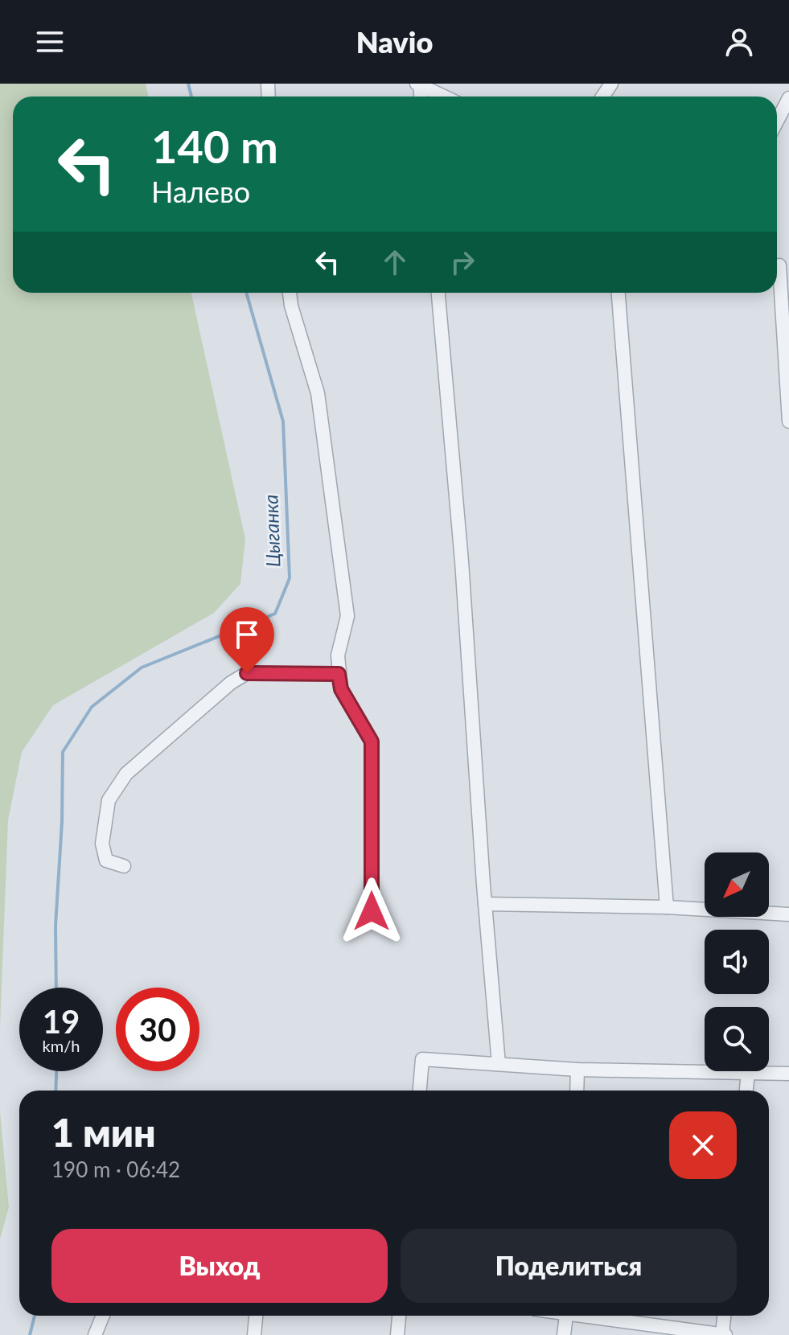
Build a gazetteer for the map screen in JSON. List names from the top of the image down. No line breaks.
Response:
{"water":["Цыганка"],"north":"bottom left","page":{"header":"Navio","turn":["140 m","Налево"],"speed":"19 km/h","limit":"30","heading":["1 мин","190 m · 06:42"],"buttons":["Выход","Поделиться"]}}
